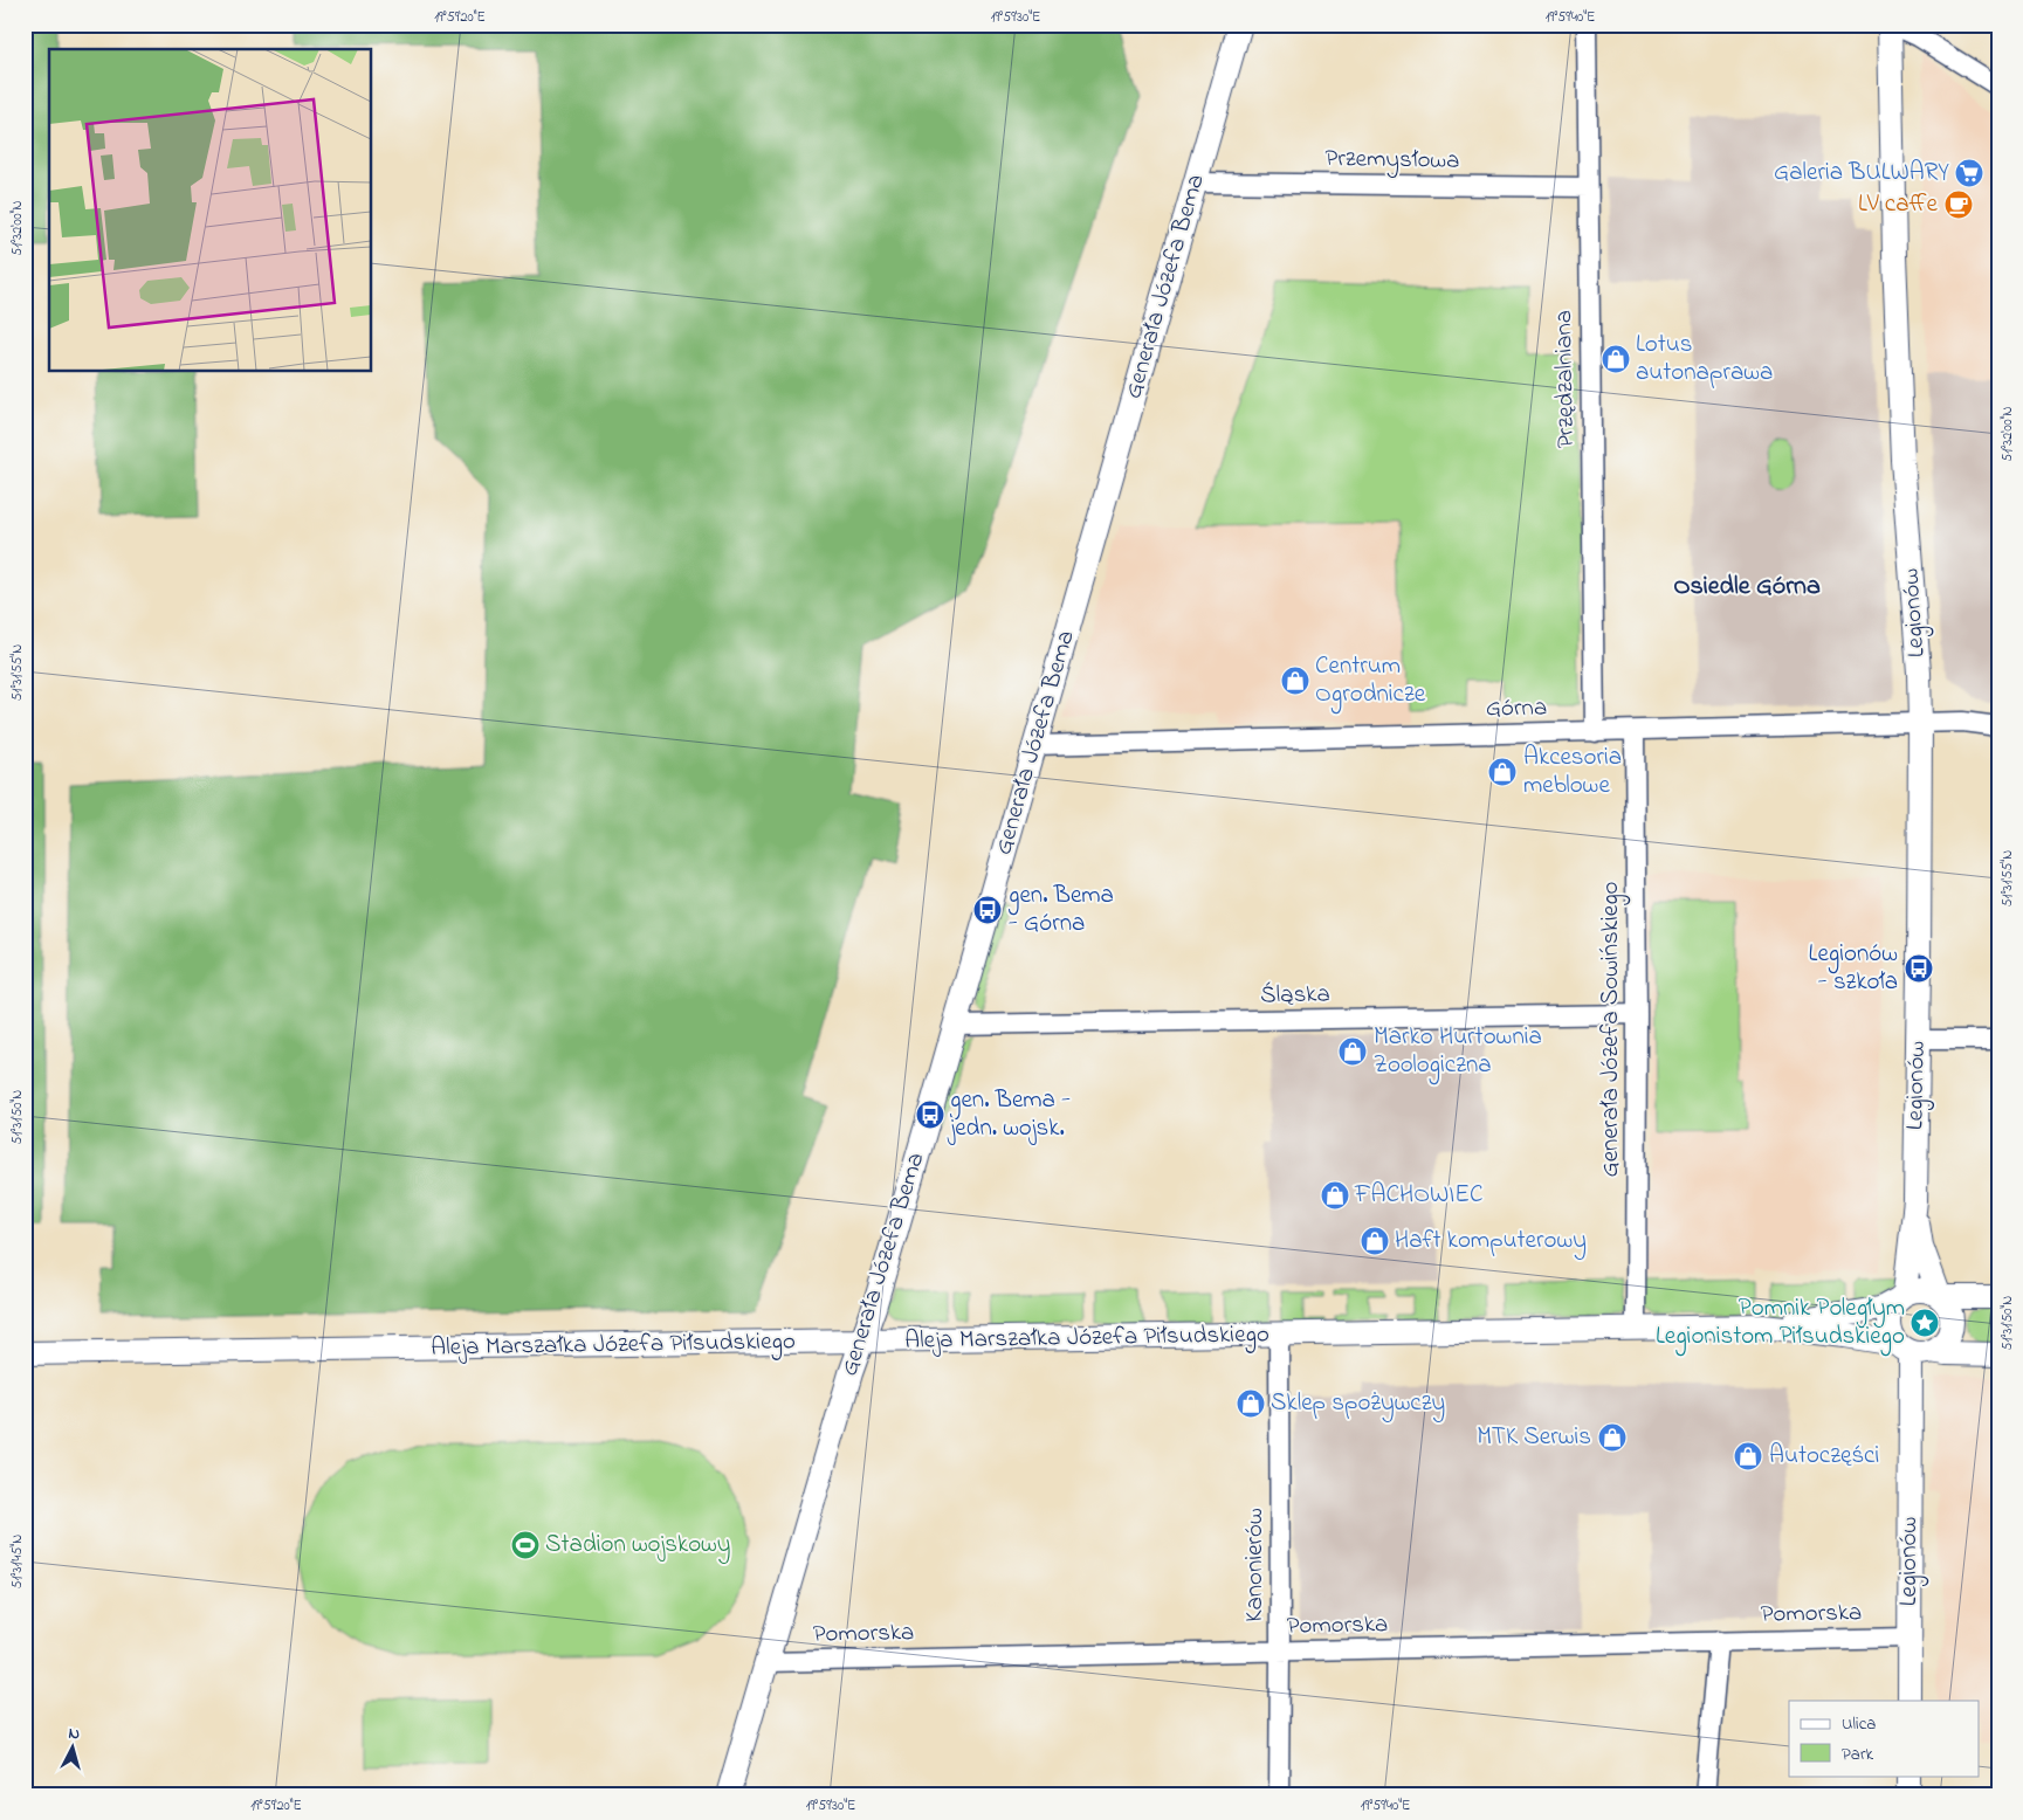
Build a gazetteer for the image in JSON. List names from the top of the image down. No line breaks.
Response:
{"streets":{"street":["Przemysłowa","Generała Józefa Bema","Przędzalniana","Legionów","Górna","Śląska","Generała Józefa Sowińskiego","Aleja Marszałka Józefa Piłsudskiego","Kanonierów","Pomorska"]},"crossings":[["Przemysłowa","Generała Józefa Bema"],["Przemysłowa","Przędzalniana"],["Generała Józefa Bema","Górna"],["Generała Józefa Bema","Śląska"],["Generała Józefa Bema","Aleja Marszałka Józefa Piłsudskiego"],["Generała Józefa Bema","Pomorska"],["Przędzalniana","Górna"],["Legionów","Górna"],["Legionów","Aleja Marszałka Józefa Piłsudskiego"],["Legionów","Pomorska"],["Górna","Generała Józefa Sowińskiego"],["Śląska","Generała Józefa Sowińskiego"],["Generała Józefa Sowińskiego","Aleja Marszałka Józefa Piłsudskiego"],["Aleja Marszałka Józefa Piłsudskiego","Kanonierów"],["Kanonierów","Pomorska"]],"districts":["Osiedle Górna"],"places":{"supermarket":["Galeria BULWARY"],"cafe":["LV caffe"],"shop":["Lotus autonaprawa","Centrum Ogrodnicze","Akcesoria meblowe","Marko Hurtownia Zoologiczna","FACHOWIEC","Haft komputerowy","Sklep spożywczy","MTK Serwis","Autoczęści"],"bus stop":["gen. Bema - Górna","Legionów - szkoła","gen. Bema - jedn. wojsk."],"place":["Pomnik Poległym Legionistom Piłsudskiego"],"sports":["Stadion wojskowy"]},"legend":["Ulica","Park"],"north":"top","coordinates":["19°59'20\"E","19°59'30\"E","19°59'40\"E","51°32'00\"N","51°31'55\"N","51°31'50\"N","51°31'45\"N"]}
